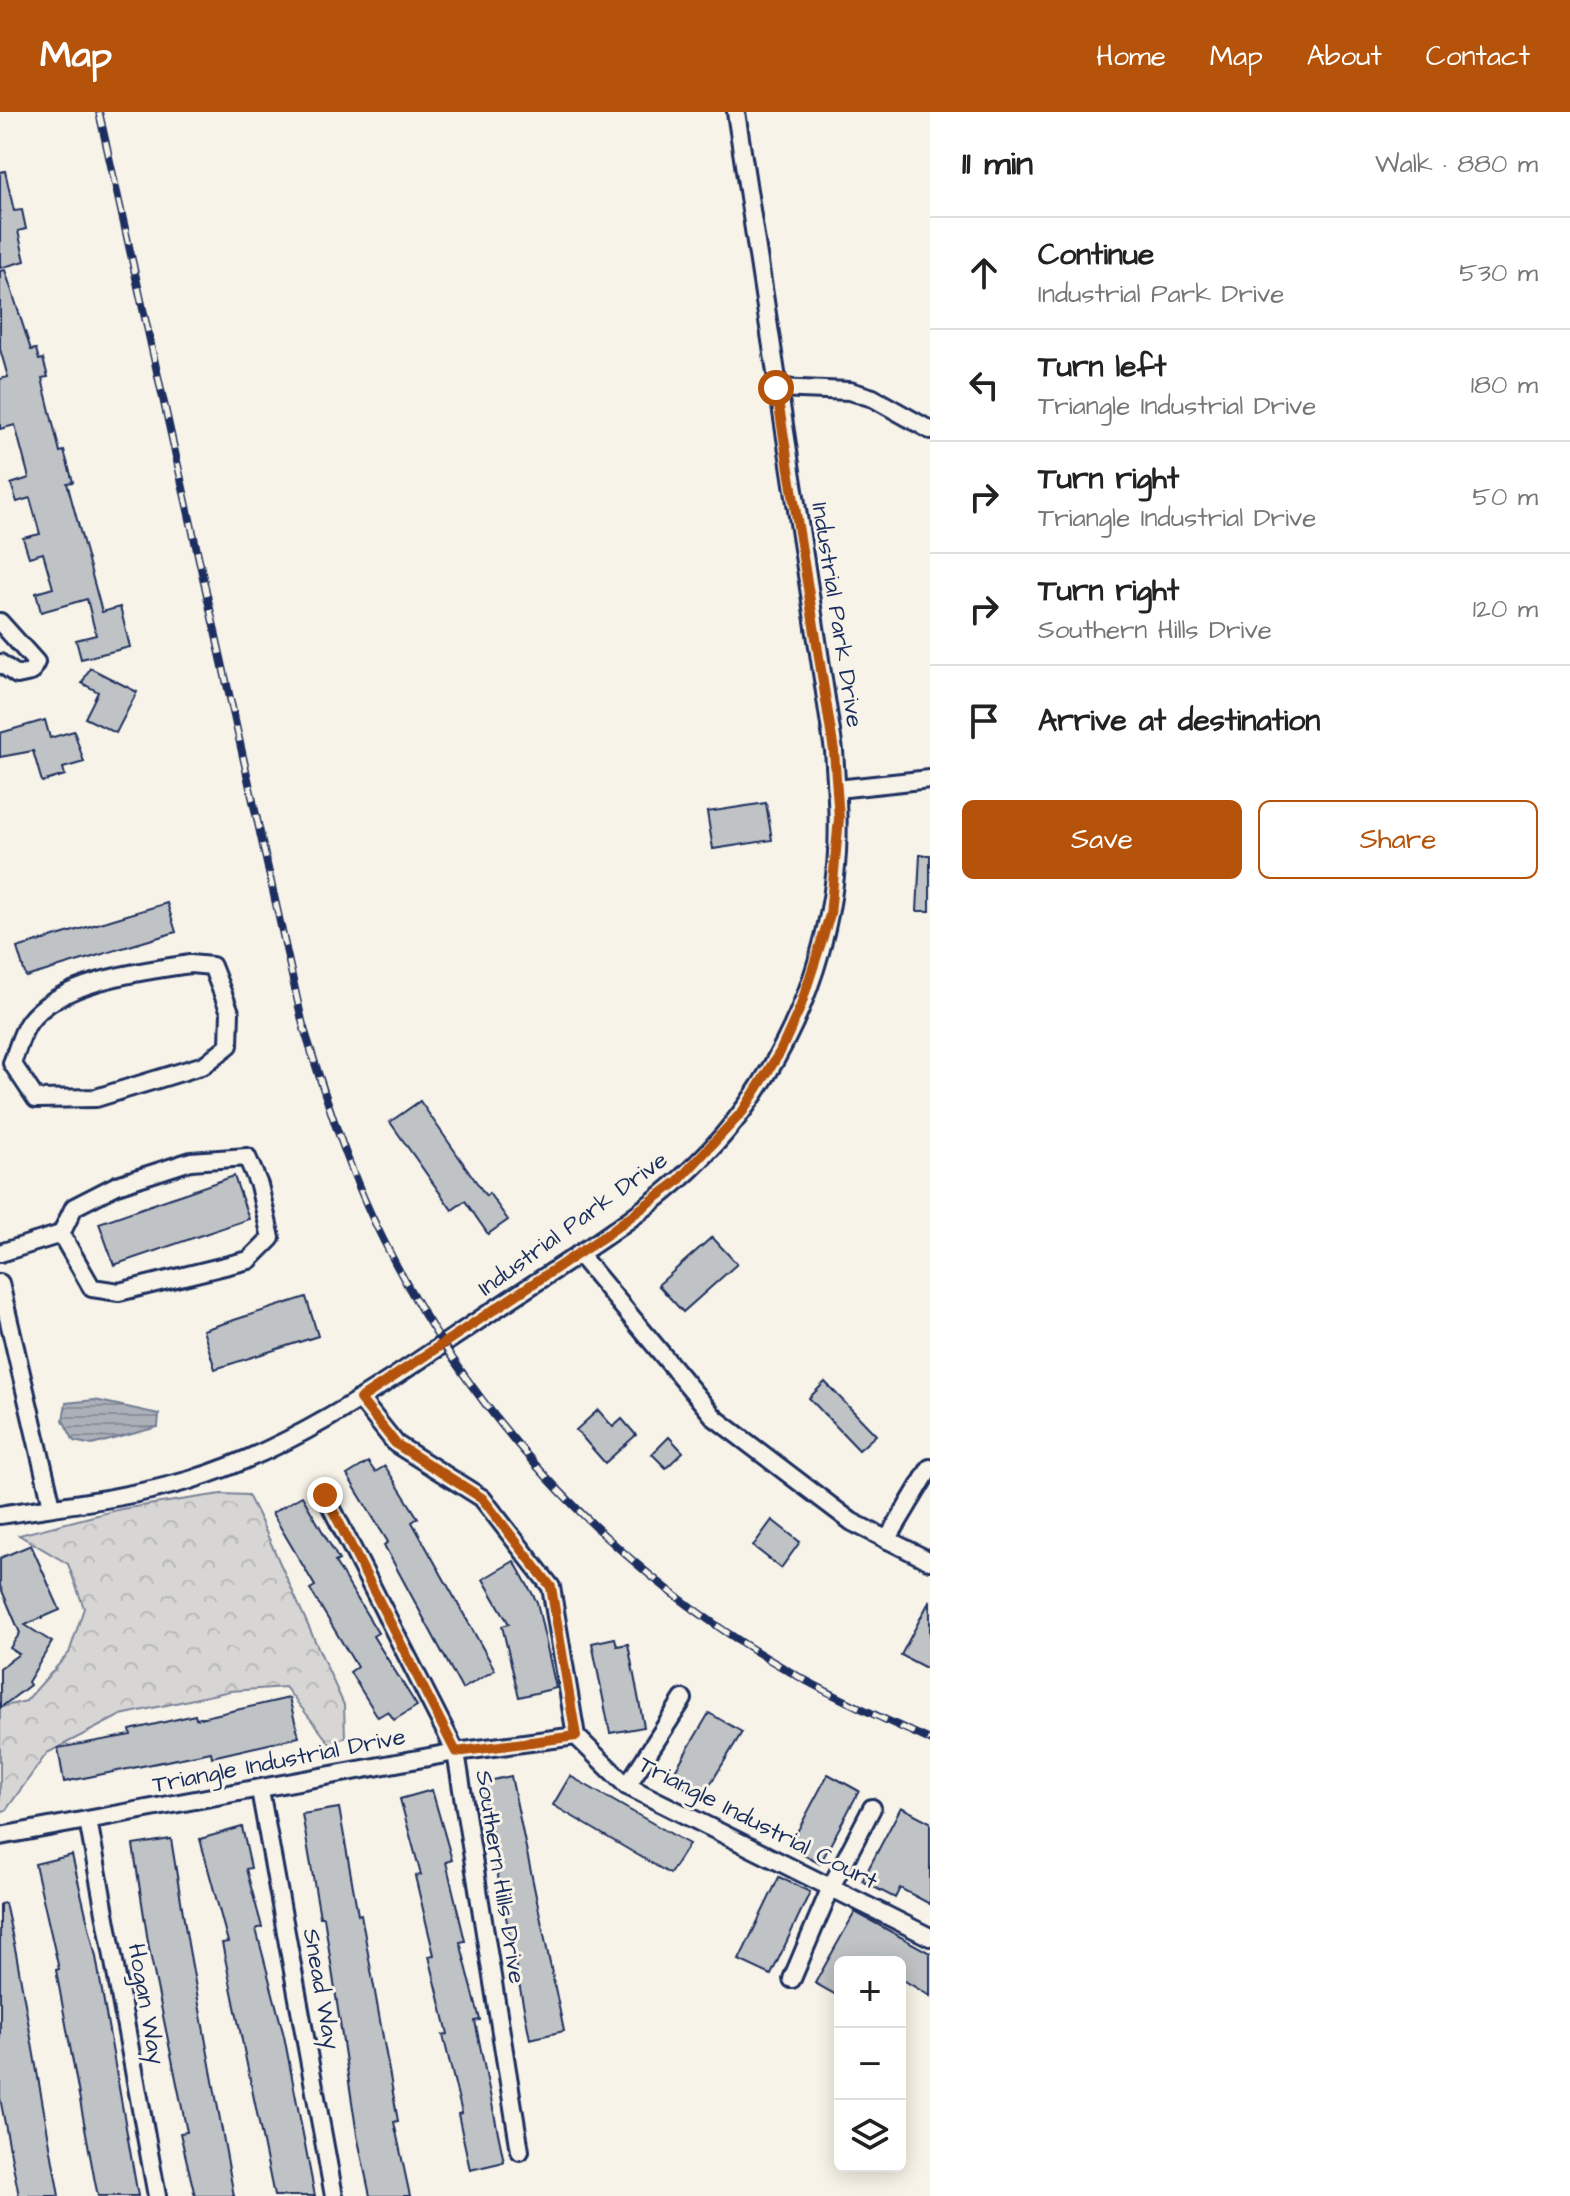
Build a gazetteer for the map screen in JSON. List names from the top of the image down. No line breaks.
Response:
{"streets":{"street":["Industrial Park Drive","Triangle Industrial Drive","Triangle Industrial Court","Southern Hills Drive","Snead Way","Hogan Way"]},"crossings":[["Triangle Industrial Drive","Triangle Industrial Court"],["Triangle Industrial Drive","Southern Hills Drive"],["Triangle Industrial Drive","Snead Way"],["Triangle Industrial Drive","Hogan Way"]],"page":{"header":"Map","nav":["Home","Map","About","Contact"],"heading":["11 min","Walk · 880 m"],"list":[["Continue","Industrial Park Drive","530 m"],["Turn left","Triangle Industrial Drive","180 m"],["Turn right","Triangle Industrial Drive","50 m"],["Turn right","Southern Hills Drive","120 m"],"Arrive at destination"],"buttons":["Save","Share"],"map_buttons":["+","−"]}}
